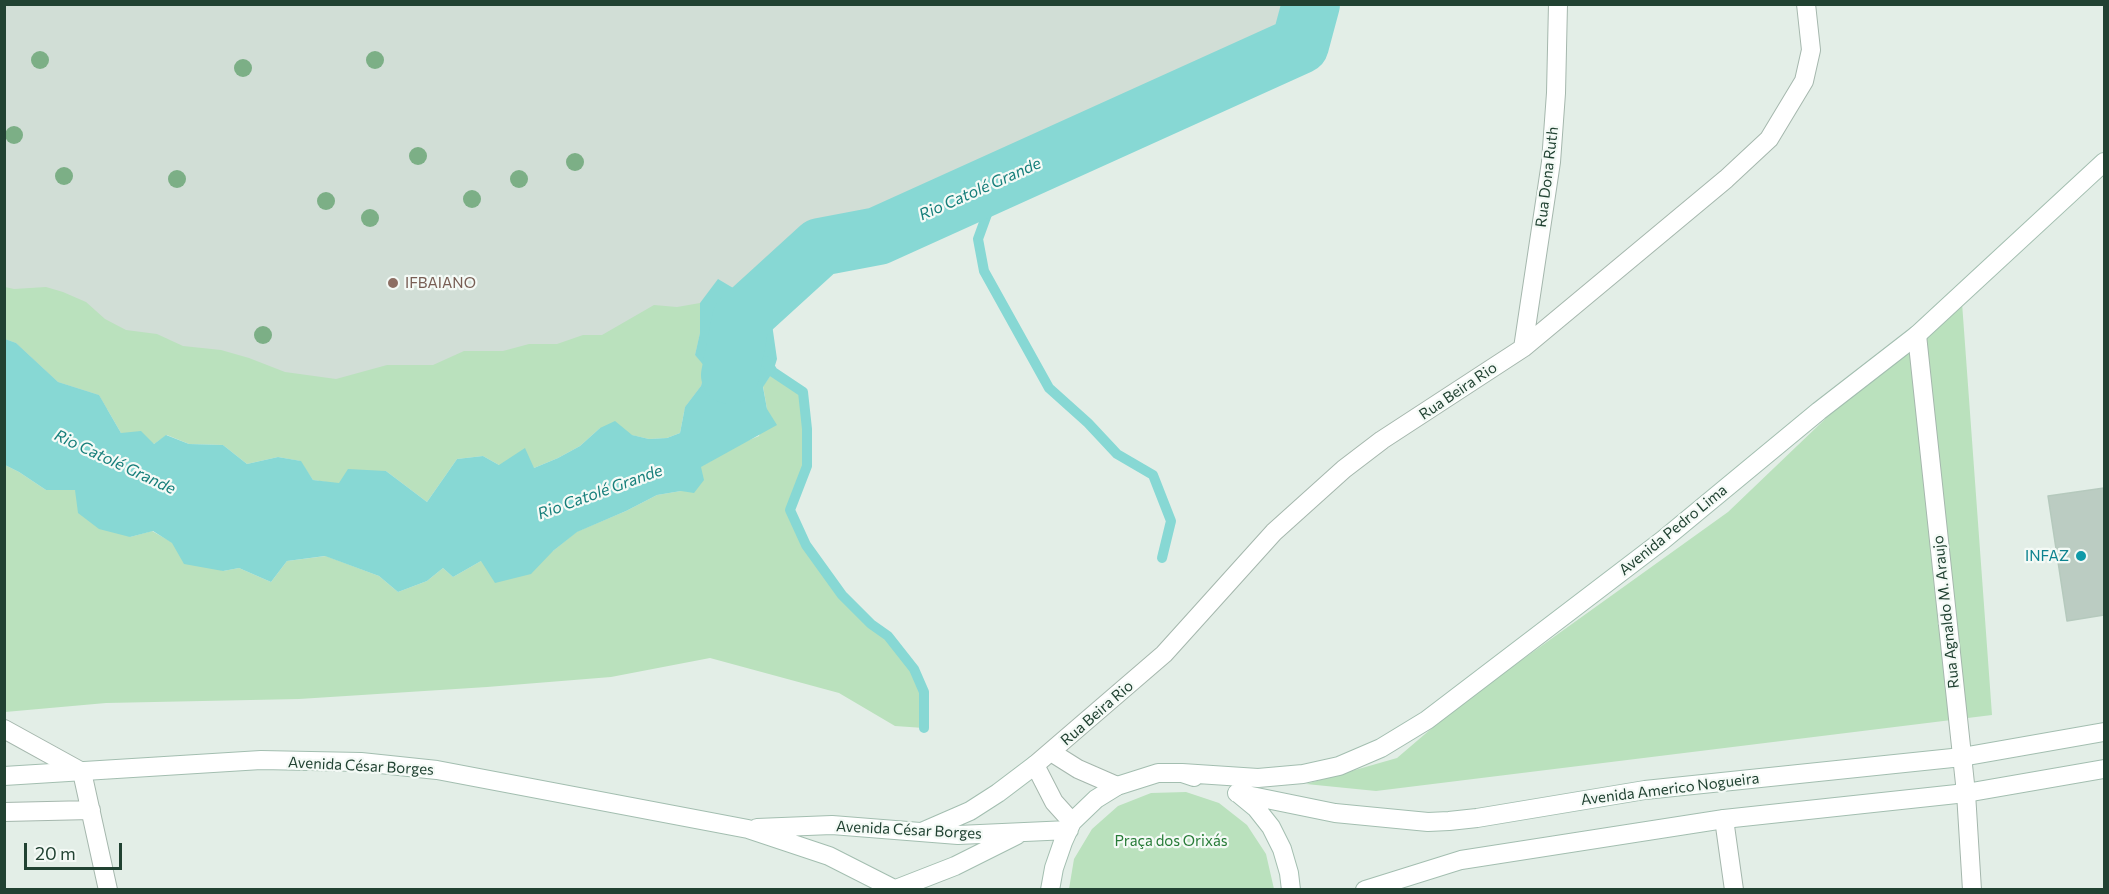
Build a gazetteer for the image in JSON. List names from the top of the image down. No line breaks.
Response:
{"streets":{"street":["Rua Dona Ruth","Rua Beira Rio","Avenida Pedro Lima","Rua Agnaldo M. Araujo","Avenida César Borges","Avenida Americo Nogueira"]},"crossings":[["Rua Dona Ruth","Rua Beira Rio"],["Rua Beira Rio","Avenida César Borges"],["Avenida Pedro Lima","Rua Agnaldo M. Araujo"],["Rua Agnaldo M. Araujo","Avenida Americo Nogueira"]],"water":["Rio Catolé Grande"],"parks":["Praça dos Orixás"],"places":["IFBAIANO","INFAZ"],"scale_bar":"20 m"}
